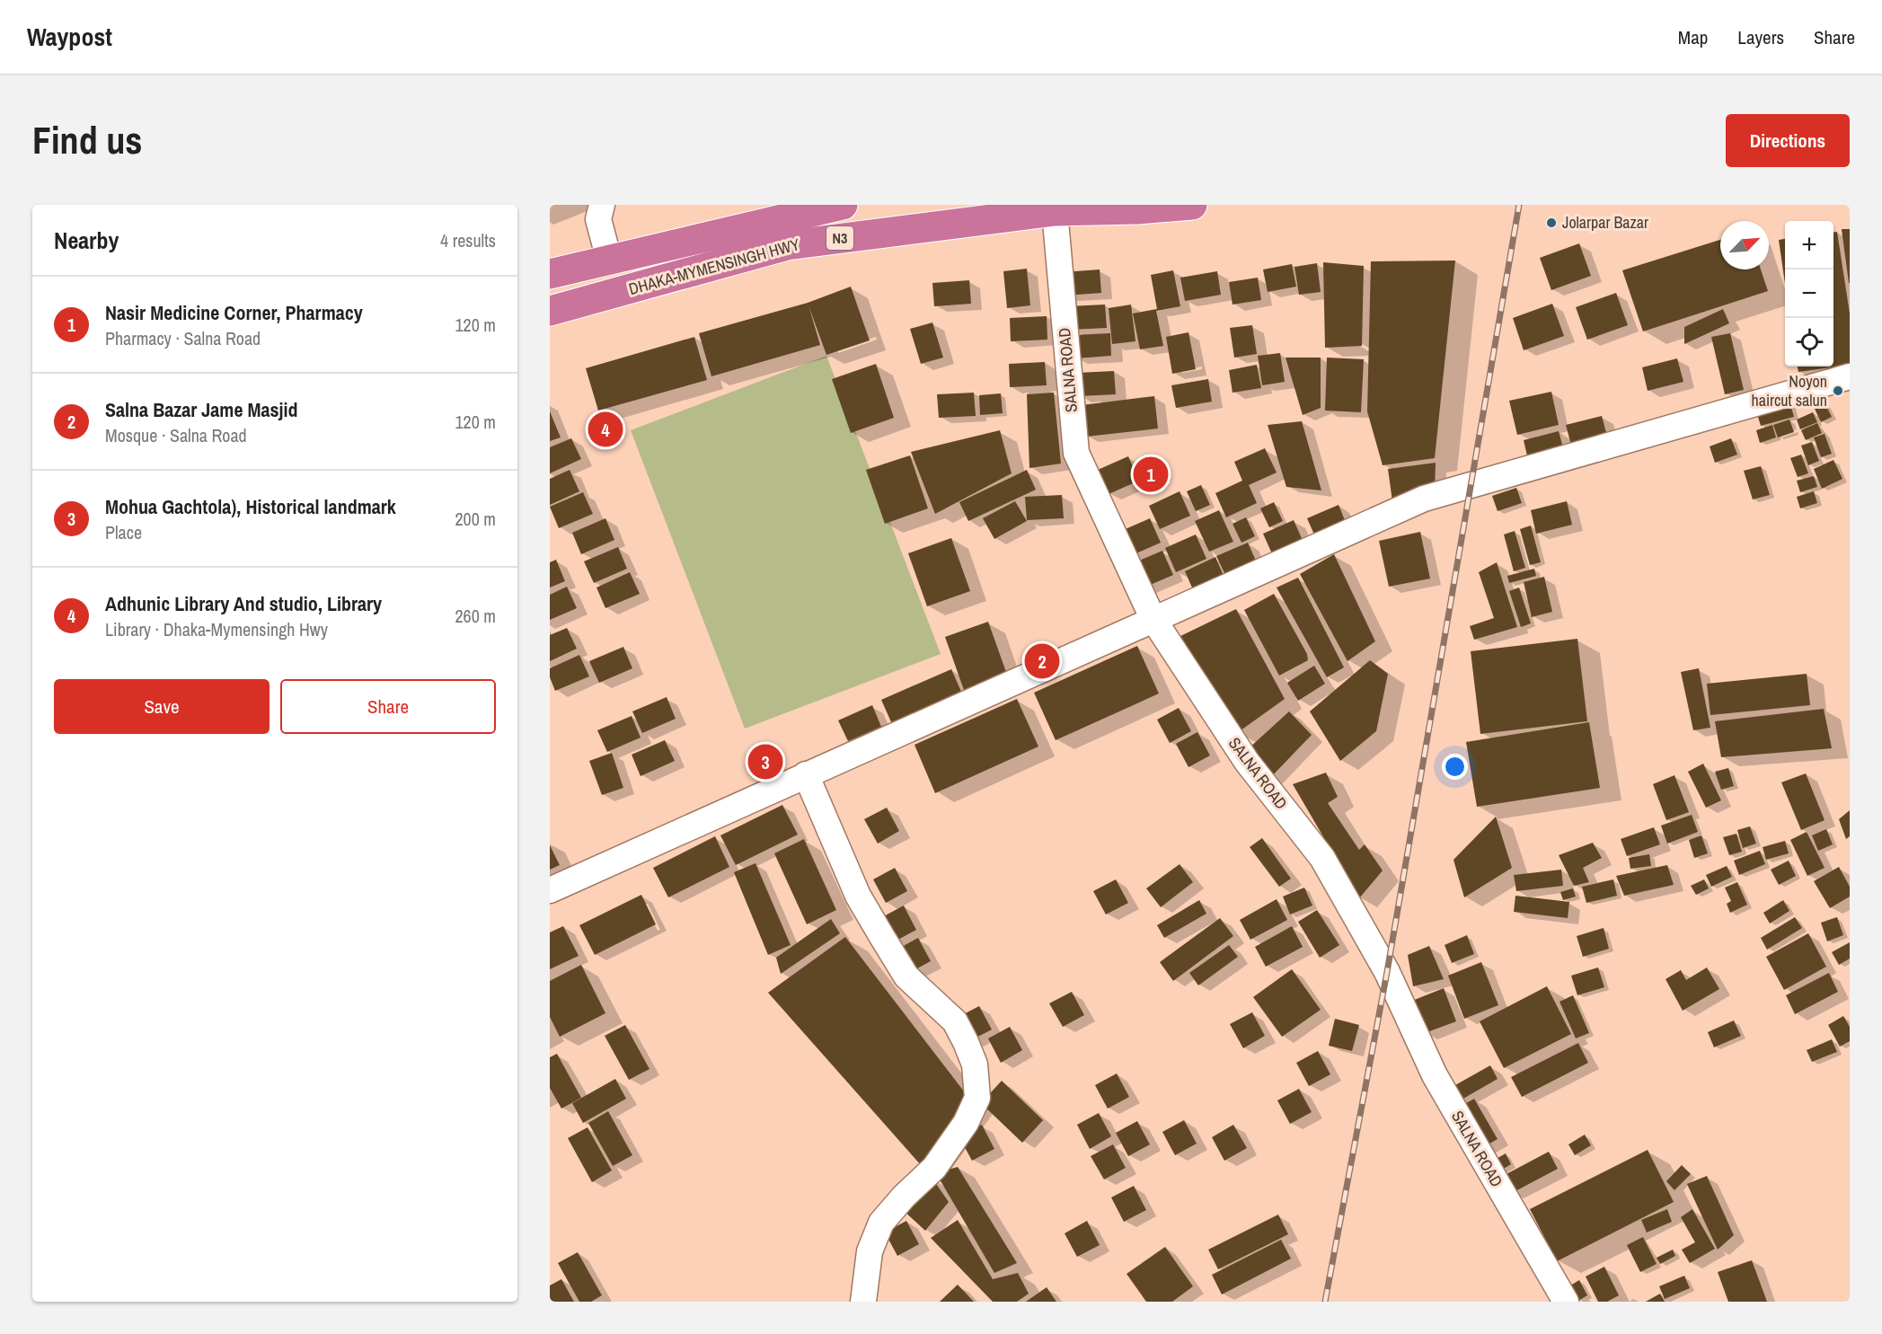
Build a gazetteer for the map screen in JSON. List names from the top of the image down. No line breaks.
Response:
{"streets":{"highway":["N3","DHAKA-MYMENSINGH HWY"],"street":["SALNA ROAD"]},"crossings":[["DHAKA-MYMENSINGH HWY","SALNA ROAD"]],"places":["Jolarpar Bazar","Noyon haircut salun"],"north":"top right","page":{"header":"Waypost","nav":["Map","Layers","Share"],"buttons":["Directions",["Save","Share"]],"title":"Find us","heading":["Nearby","4 results"],"map_buttons":["+","−"],"list":[{"mark":"1","name":"Nasir Medicine Corner, Pharmacy","note":"Pharmacy · Salna Road","value":"120 m"},{"mark":"2","name":"Salna Bazar Jame Masjid","note":"Mosque · Salna Road","value":"120 m"},{"mark":"3","name":"Mohua Gachtola), Historical landmark","note":"Place","value":"200 m"},{"mark":"4","name":"Adhunic Library And studio, Library","note":"Library · Dhaka-Mymensingh Hwy","value":"260 m"}],"pins":["4","1","2","3"]}}
